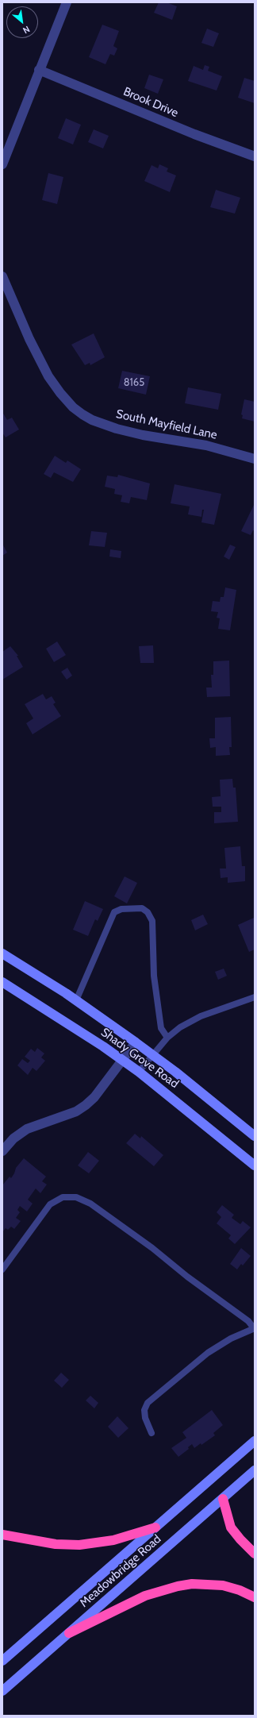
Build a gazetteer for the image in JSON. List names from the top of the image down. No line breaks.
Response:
{"streets":{"main road":["Shady Grove Road","Meadowbridge Road"],"street":["Brook Drive","South Mayfield Lane"]},"house_numbers":["8165"],"north":"bottom right"}
